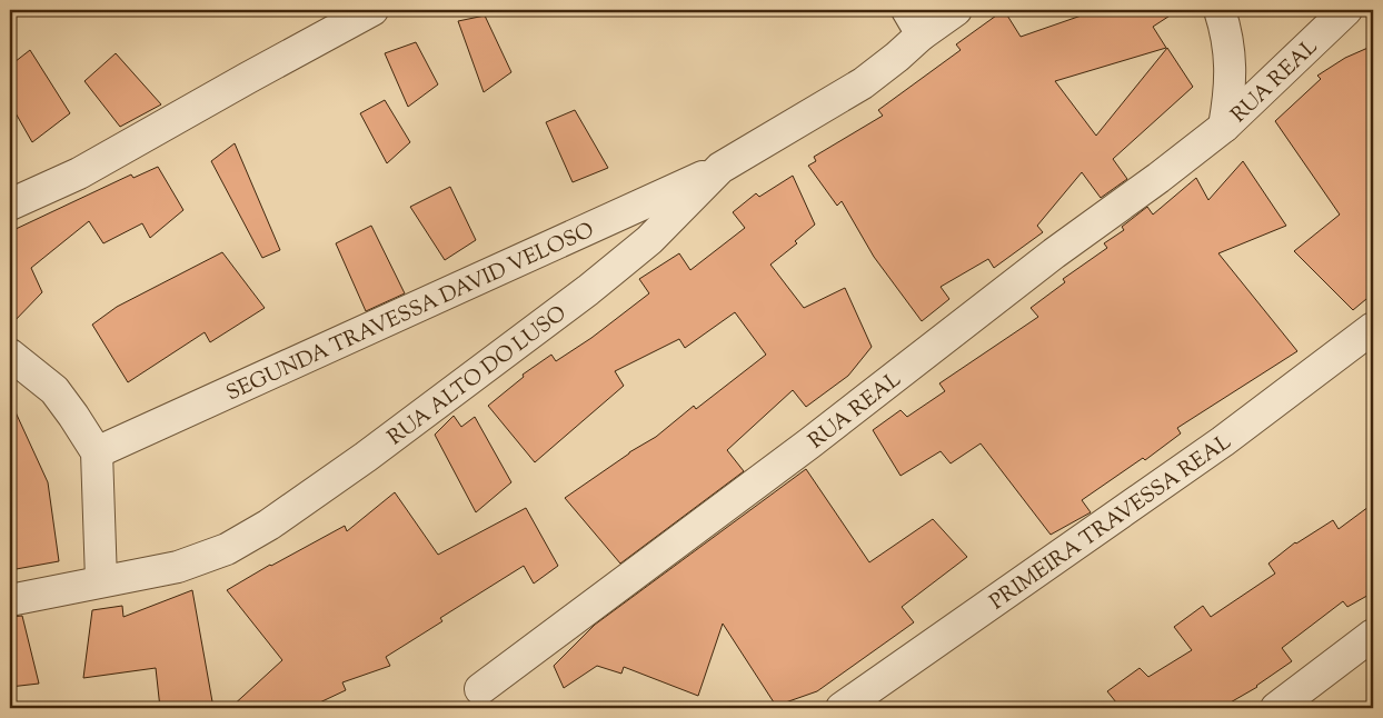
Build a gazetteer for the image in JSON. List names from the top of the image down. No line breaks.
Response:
{"streets":{"street":["RUA REAL","SEGUNDA TRAVESSA DAVID VELOSO","RUA ALTO DO LUSO","PRIMEIRA TRAVESSA REAL"]},"crossings":[["SEGUNDA TRAVESSA DAVID VELOSO","RUA ALTO DO LUSO"]]}
